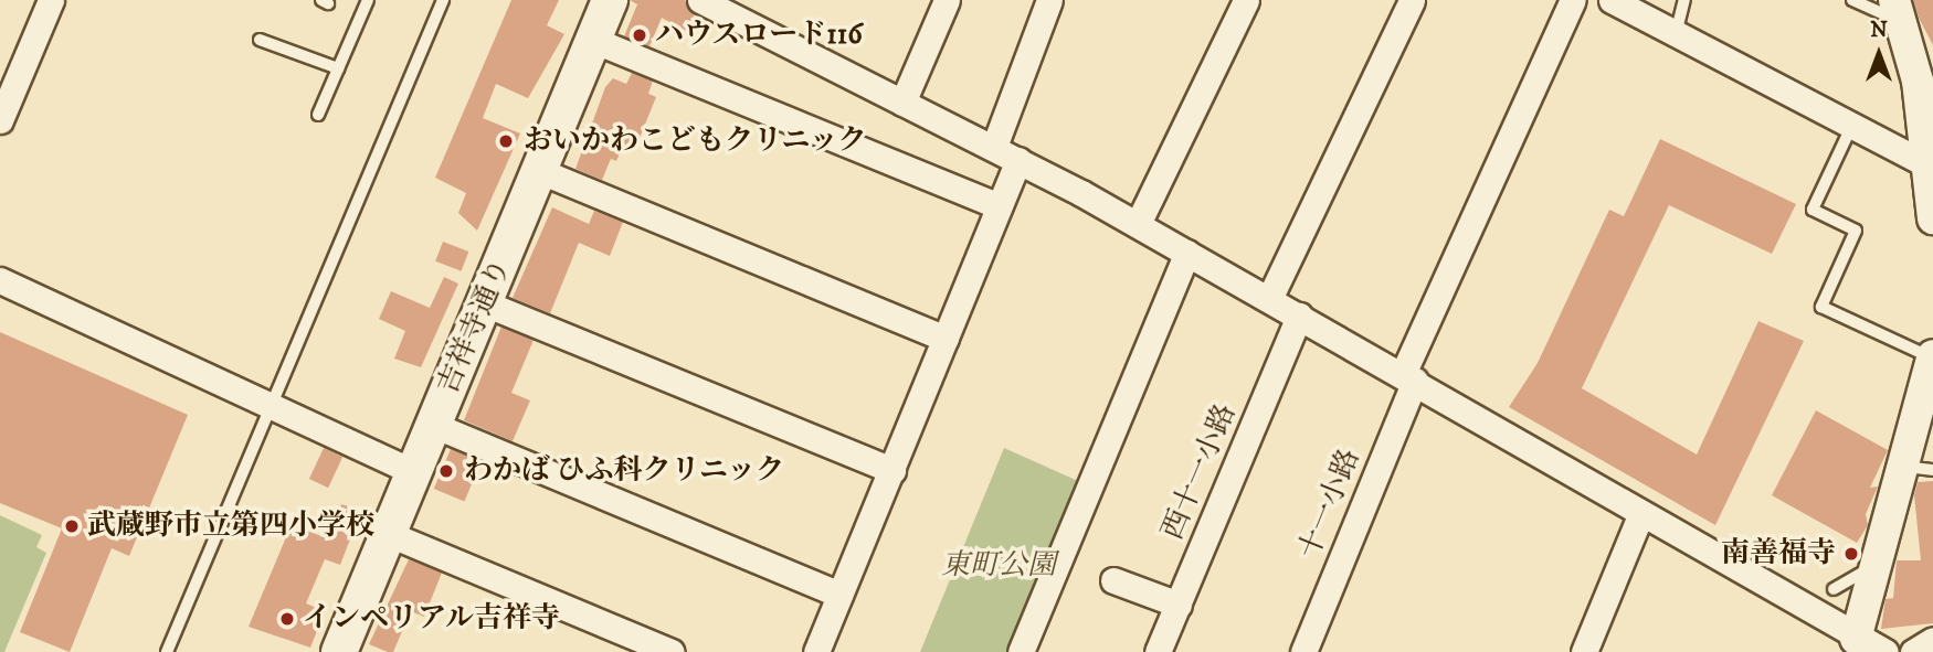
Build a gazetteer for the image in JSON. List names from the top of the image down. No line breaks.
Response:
{"streets":{"main road":["吉祥寺通り"],"street":["西十一小路","十一小路"]},"parks":["東町公園"],"places":["ハウスロード116","おいかわこどもクリニック","わかば ひふ科クリニック","武蔵野市立第四小学校","南善福寺","インペリアル吉祥寺"],"north":"top"}
